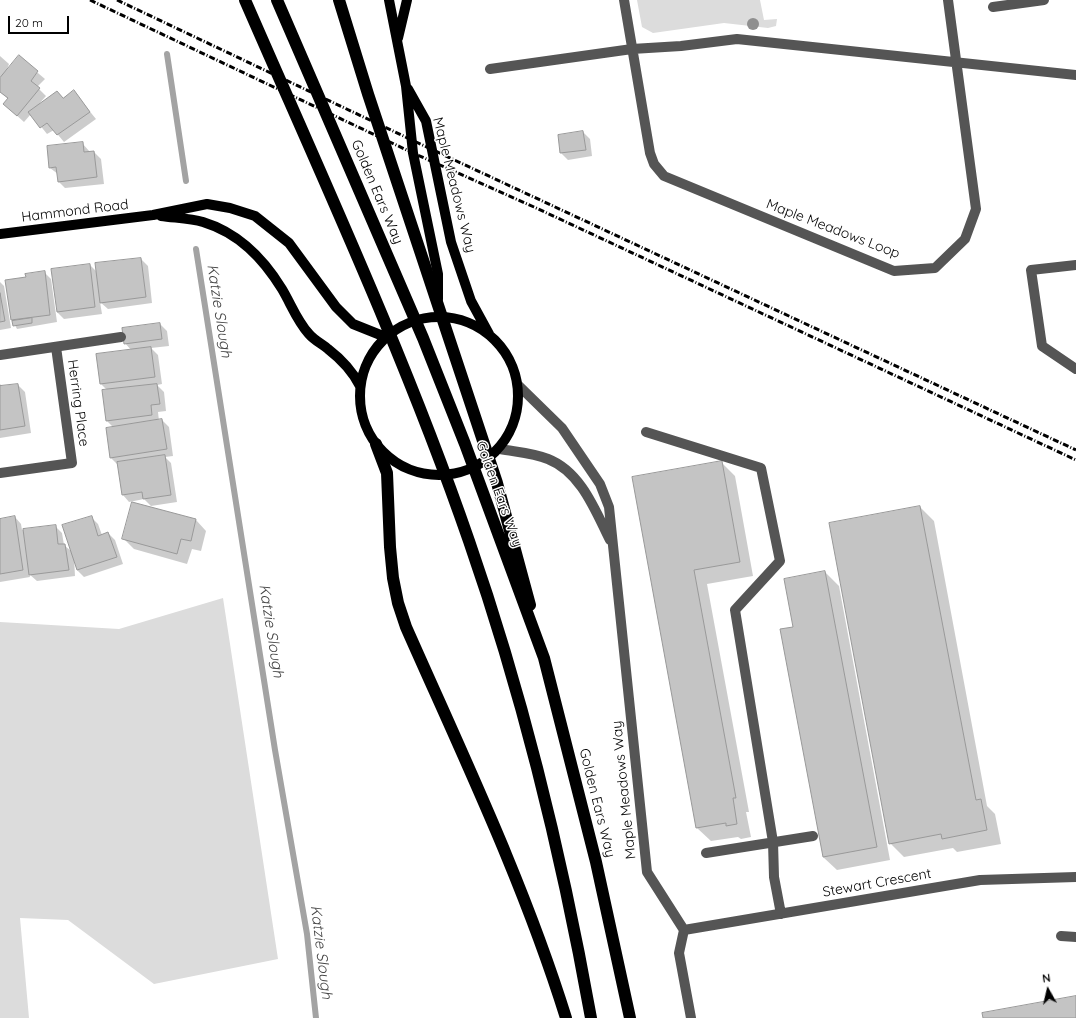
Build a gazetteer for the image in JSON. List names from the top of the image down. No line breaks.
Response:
{"streets":{"highway":["Golden Ears Way"],"main road":["Maple Meadows Way","Hammond Road"],"street":["Maple Meadows Loop","Herring Place","Stewart Crescent"]},"crossings":[["Maple Meadows Way","Stewart Crescent"]],"water":["Katzie Slough"],"scale_bar":"20 m","north":"top"}
